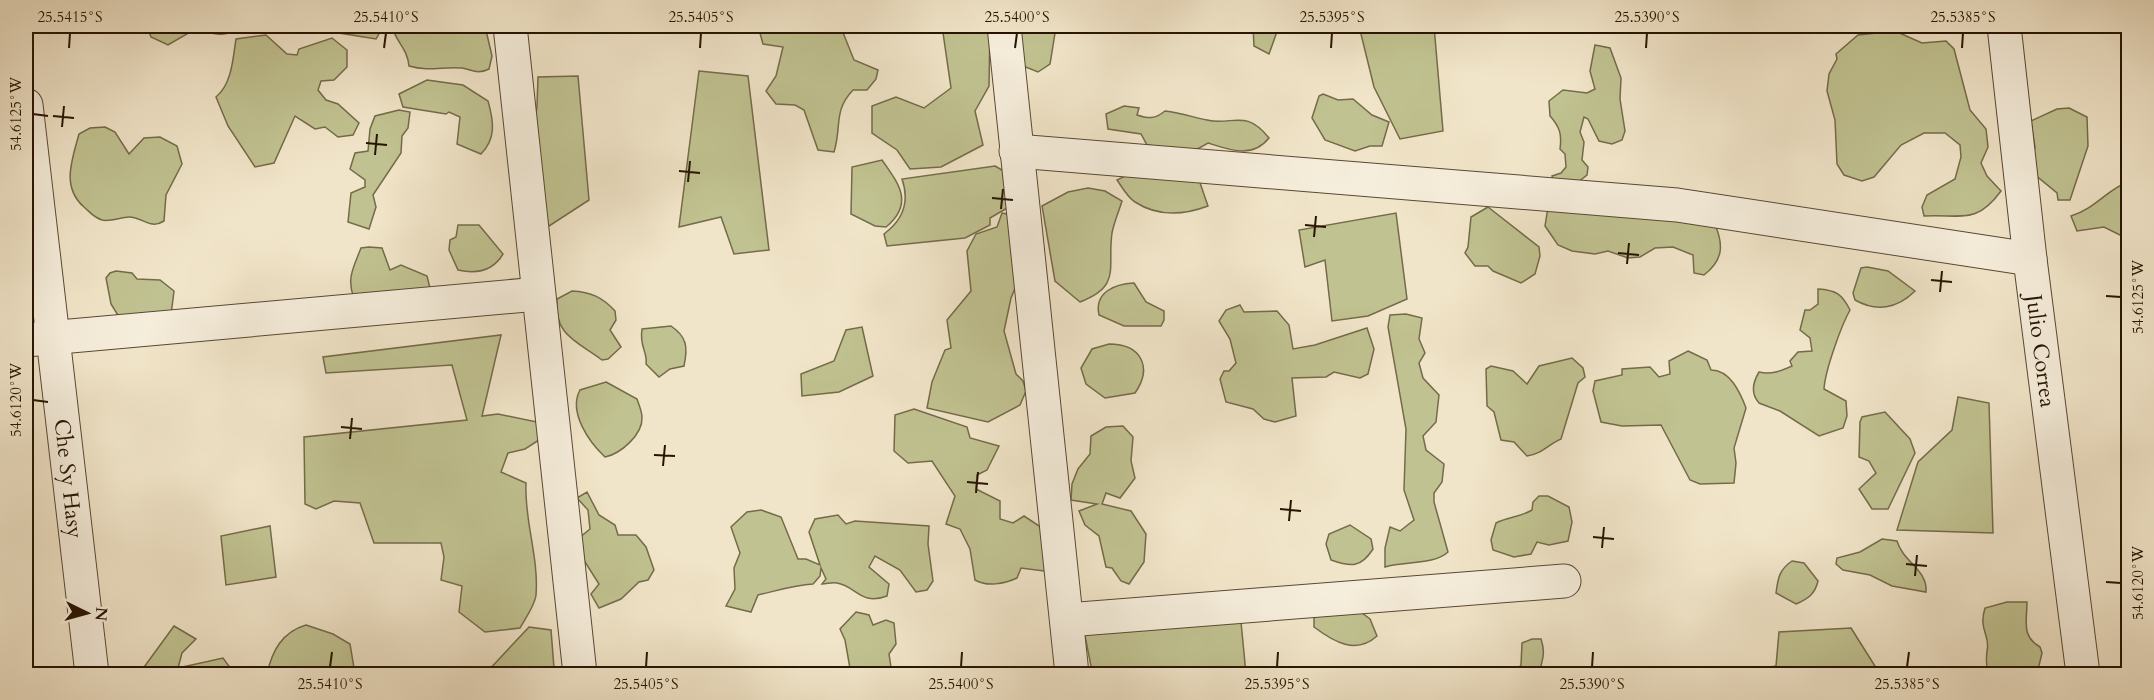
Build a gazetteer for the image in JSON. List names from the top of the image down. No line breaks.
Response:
{"streets":{"street":["Julio Correa","Che Sy Hasy"]},"north":"right","coordinates":["25.5415°S","25.5410°S","25.5405°S","25.5400°S","25.5395°S","25.5390°S","25.5385°S","54.6125°W","54.6120°W"]}
